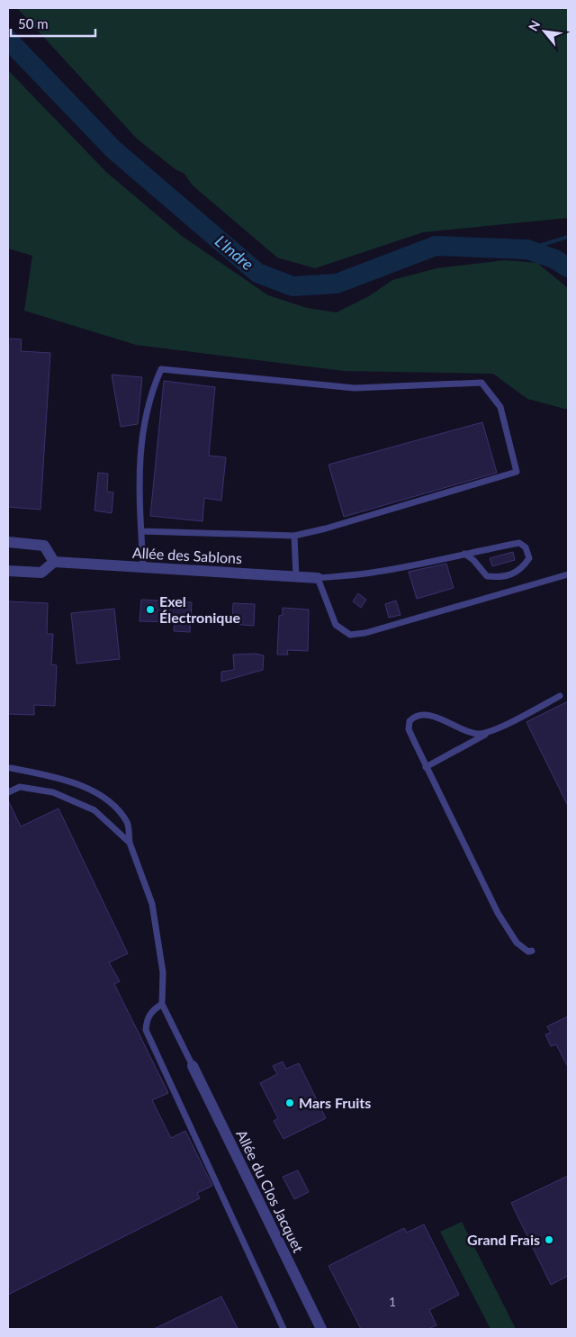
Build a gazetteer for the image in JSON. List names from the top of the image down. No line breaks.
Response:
{"streets":{"street":["Allée des Sablons","Allée du Clos Jacquet"]},"water":["L'Indre"],"places":["Exel Électronique","Mars Fruits","Grand Frais"],"house_numbers":["1"],"scale_bar":"50 m","north":"top left"}
